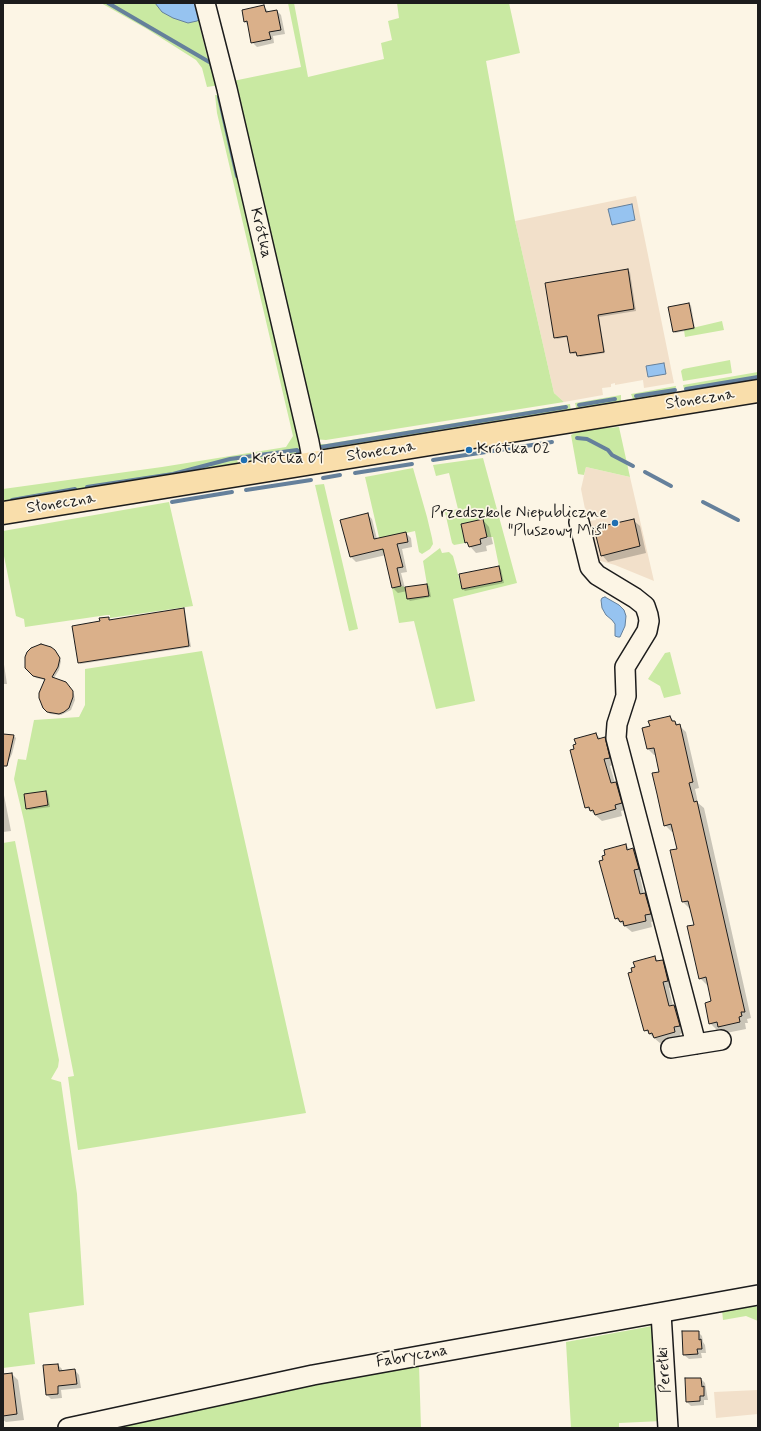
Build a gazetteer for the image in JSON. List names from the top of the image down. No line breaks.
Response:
{"streets":{"main road":["Słoneczna"],"street":["Krótka","Fabryczna","Perełki"]},"crossings":[["Krótka","Słoneczna"],["Fabryczna","Perełki"]],"places":["Krótka 02","Krótka 01","Przedszkole Niepubliczne \"Pluszowy Miś\""]}
